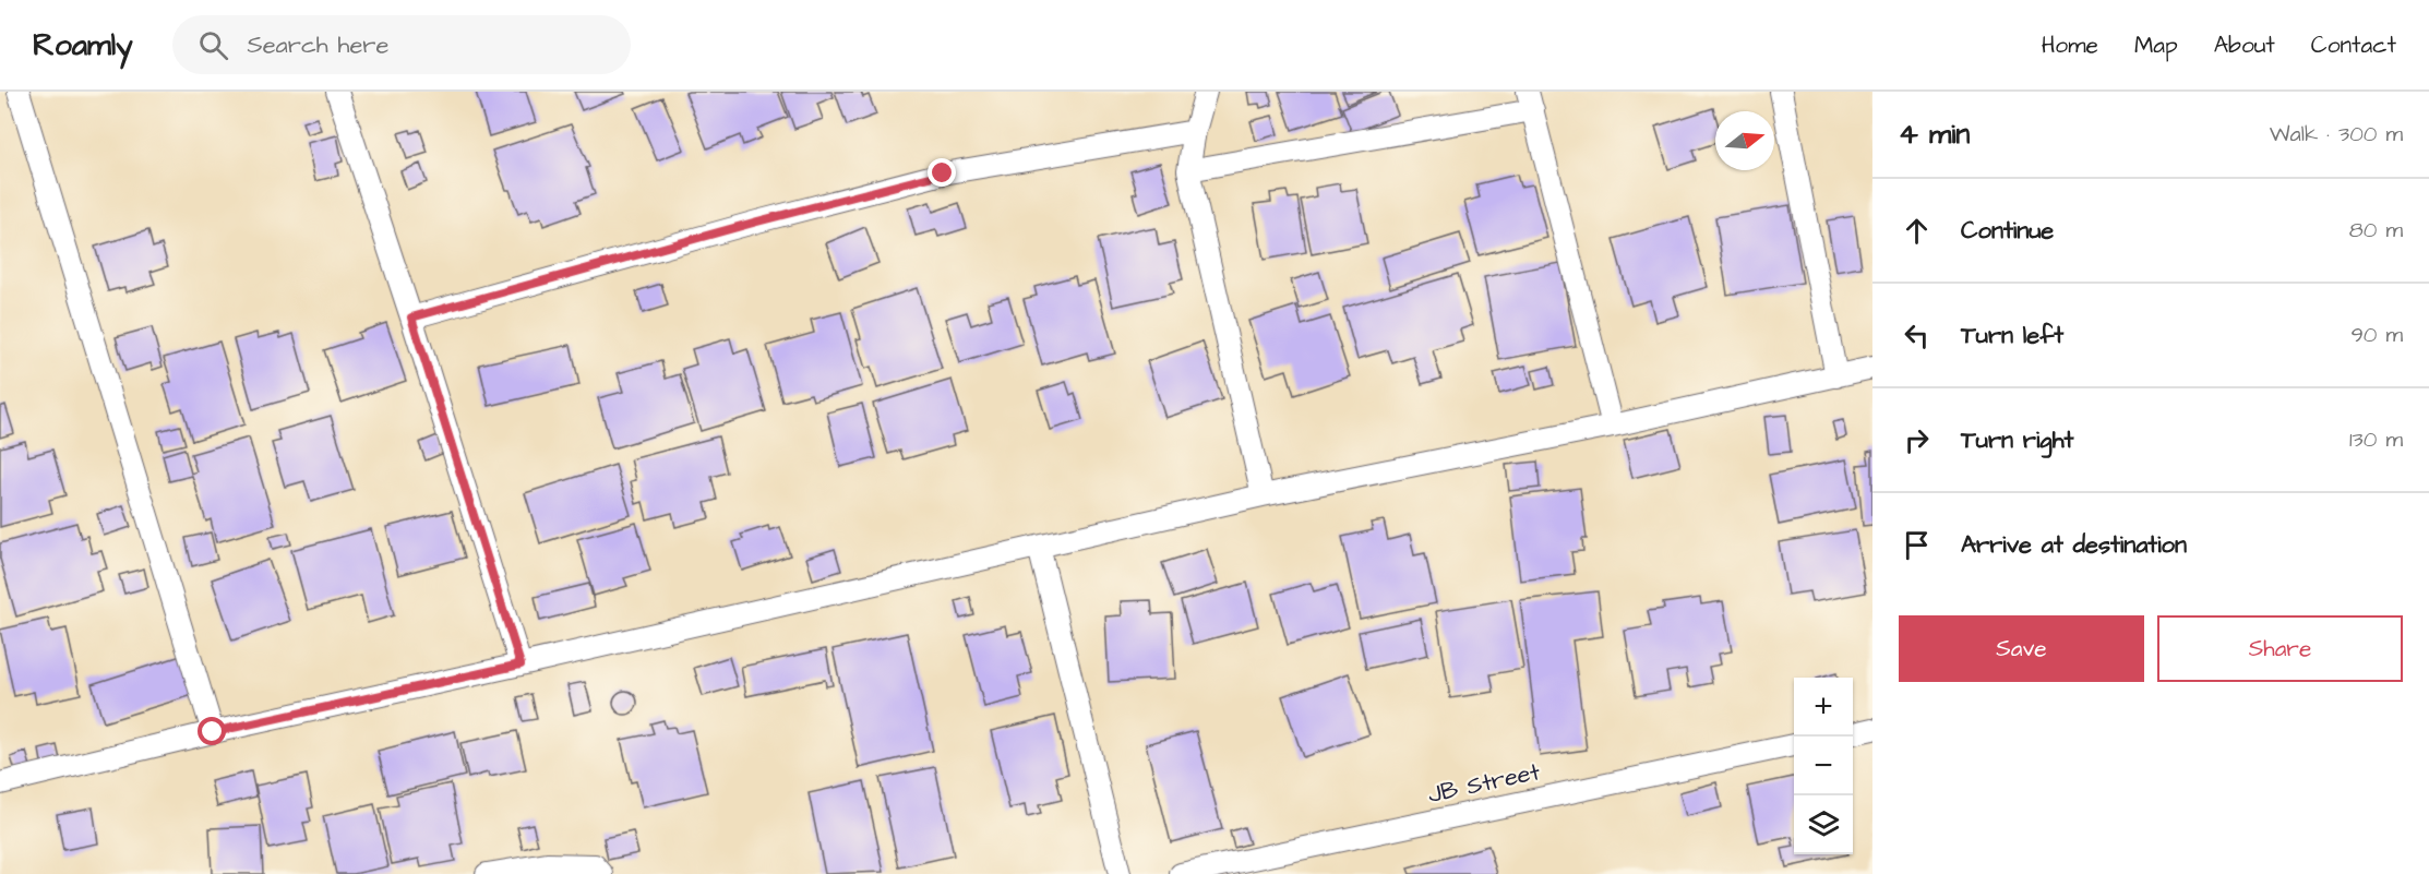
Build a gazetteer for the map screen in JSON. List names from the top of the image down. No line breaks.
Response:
{"streets":{"street":["JB Street"]},"north":"right","page":{"header":"Roamly","search":"Search here","nav":["Home","Map","About","Contact"],"heading":["4 min","Walk · 300 m"],"list":[["Continue","80 m"],["Turn left","90 m"],["Turn right","130 m"],"Arrive at destination"],"buttons":["Save","Share"],"map_buttons":["+","−"]}}
